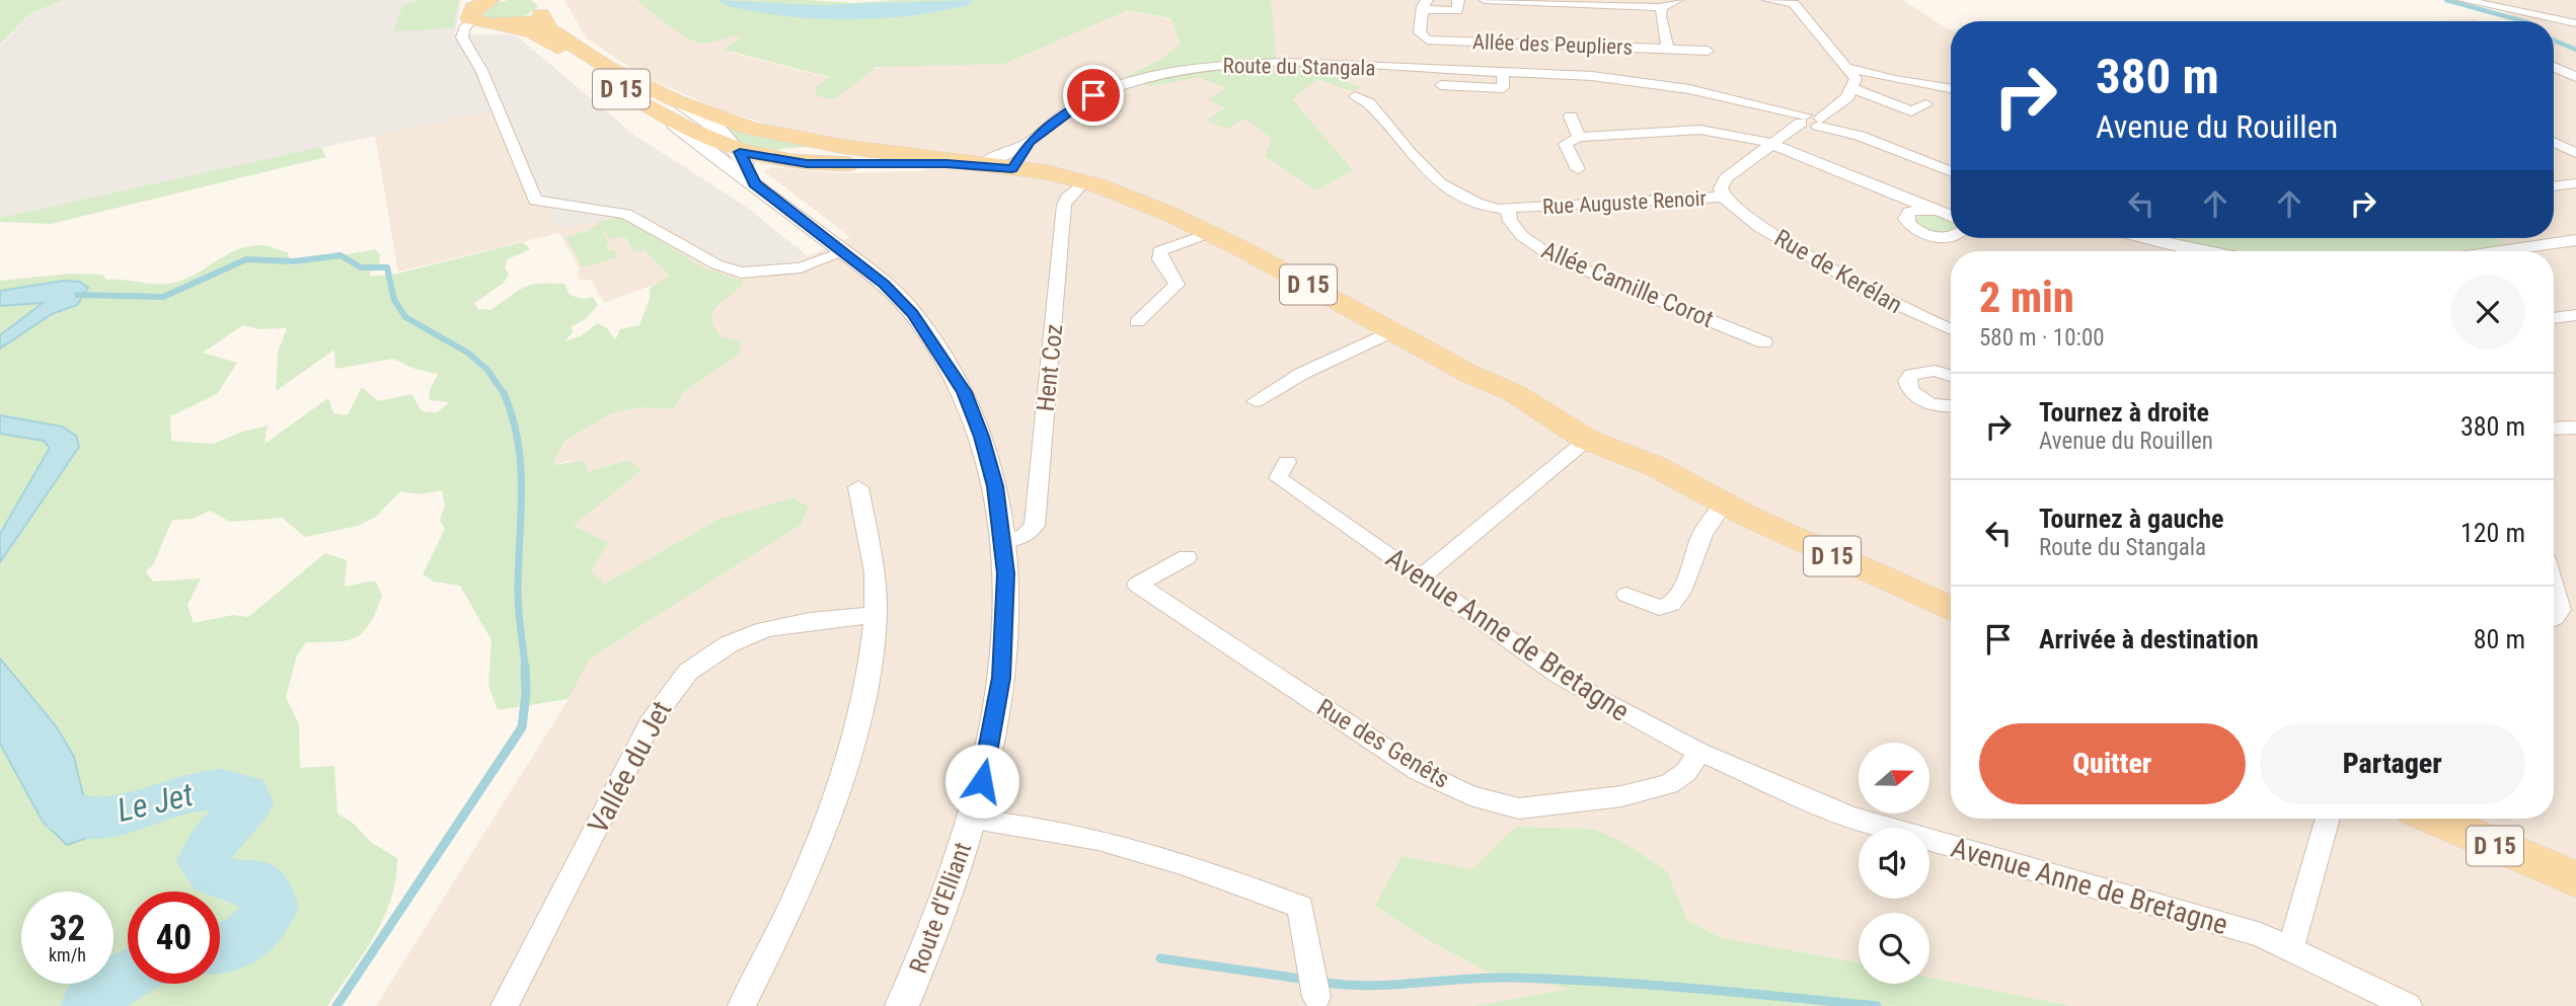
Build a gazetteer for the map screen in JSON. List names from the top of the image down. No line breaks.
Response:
{"streets":{"main road":["D 15"],"street":["Allée des Peupliers","Route du Stangala","Rue Auguste Renoir","Rue de Kerélan","Allée Camille Corot","Hent Coz","Avenue Anne de Bretagne","Rue des Genêts","Vallée du Jet","Route d'Elliant"]},"crossings":[["Route du Stangala","D 15"],["Route du Stangala","Rue Auguste Renoir"],["D 15","Hent Coz"],["D 15","Route d'Elliant"],["Rue Auguste Renoir","Rue de Kerélan"],["Rue Auguste Renoir","Allée Camille Corot"],["Hent Coz","Route d'Elliant"],["Avenue Anne de Bretagne","Rue des Genêts"]],"water":["Le Jet"],"north":"right","page":{"turn":["380 m","Avenue du Rouillen"],"heading":["2 min","580 m · 10:00"],"list":[{"name":"Tournez à droite","note":"Avenue du Rouillen","value":"380 m"},{"name":"Tournez à gauche","note":"Route du Stangala","value":"120 m"},{"name":"Arrivée à destination","value":"80 m"}],"buttons":["Quitter","Partager"],"speed":"32 km/h","limit":"40"}}
